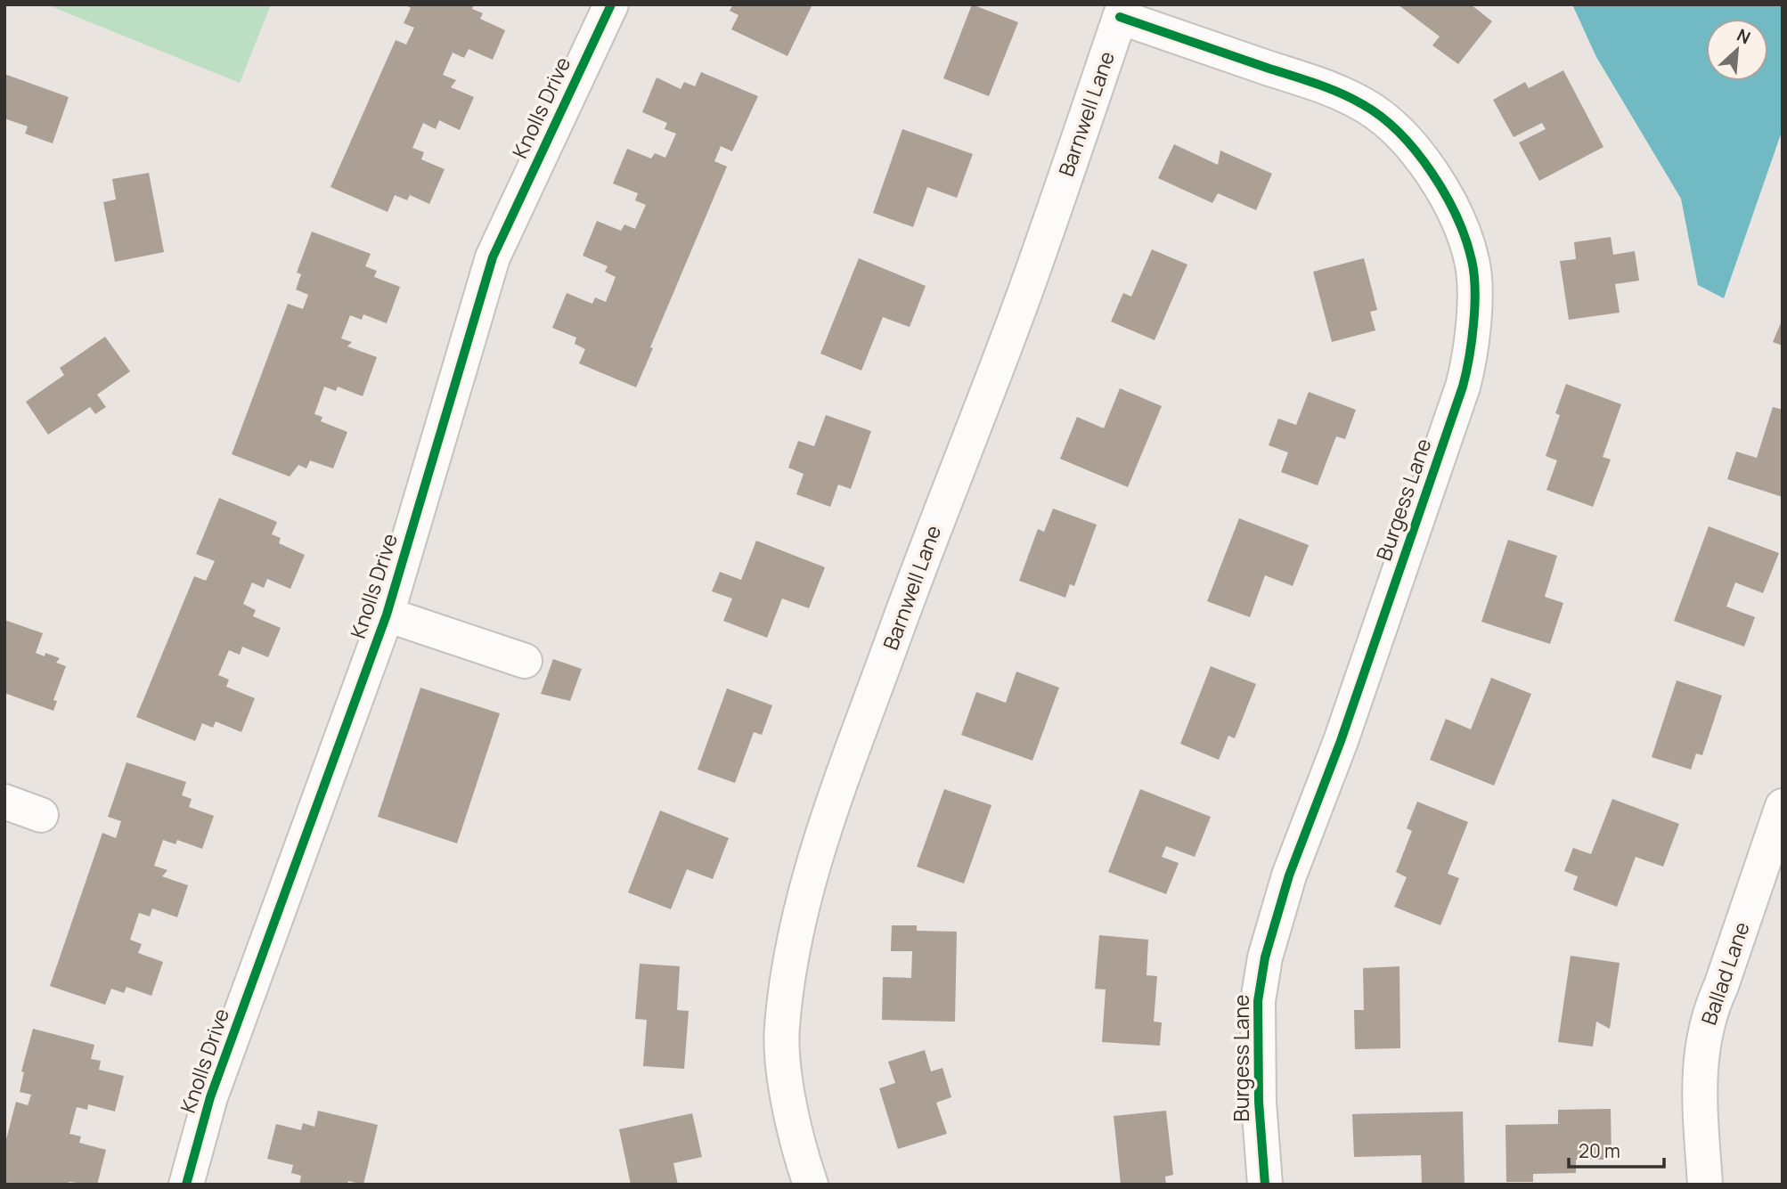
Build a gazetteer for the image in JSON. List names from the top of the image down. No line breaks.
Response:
{"streets":{"street":["Knolls Drive","Barnwell Lane","Burgess Lane","Ballad Lane"]},"crossings":[["Barnwell Lane","Burgess Lane"]],"scale_bar":"20 m","north":"top right"}
